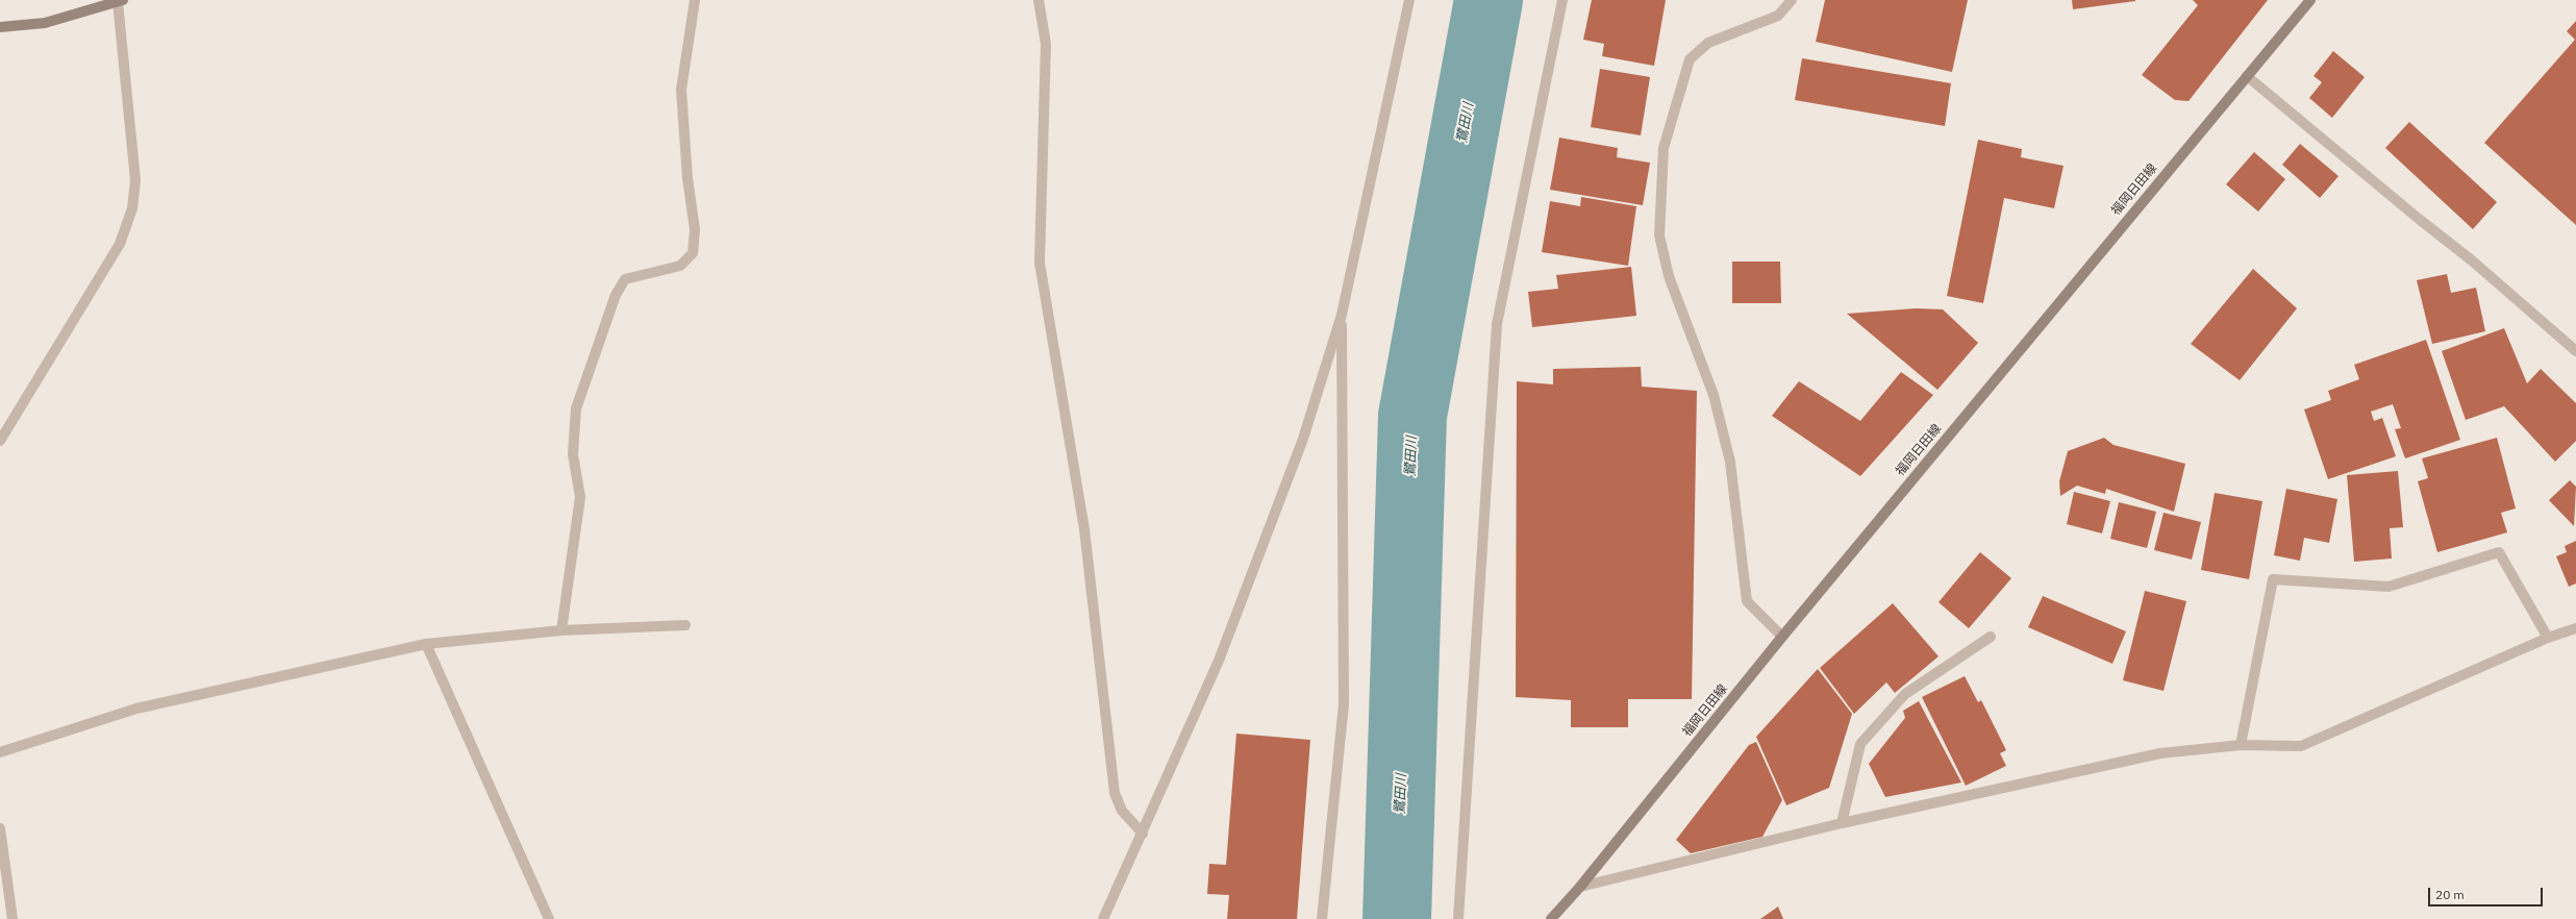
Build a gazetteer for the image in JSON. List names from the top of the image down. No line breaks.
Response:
{"streets":{"main road":["福岡日田線"]},"water":["鷺田川"],"scale_bar":"20 m"}
